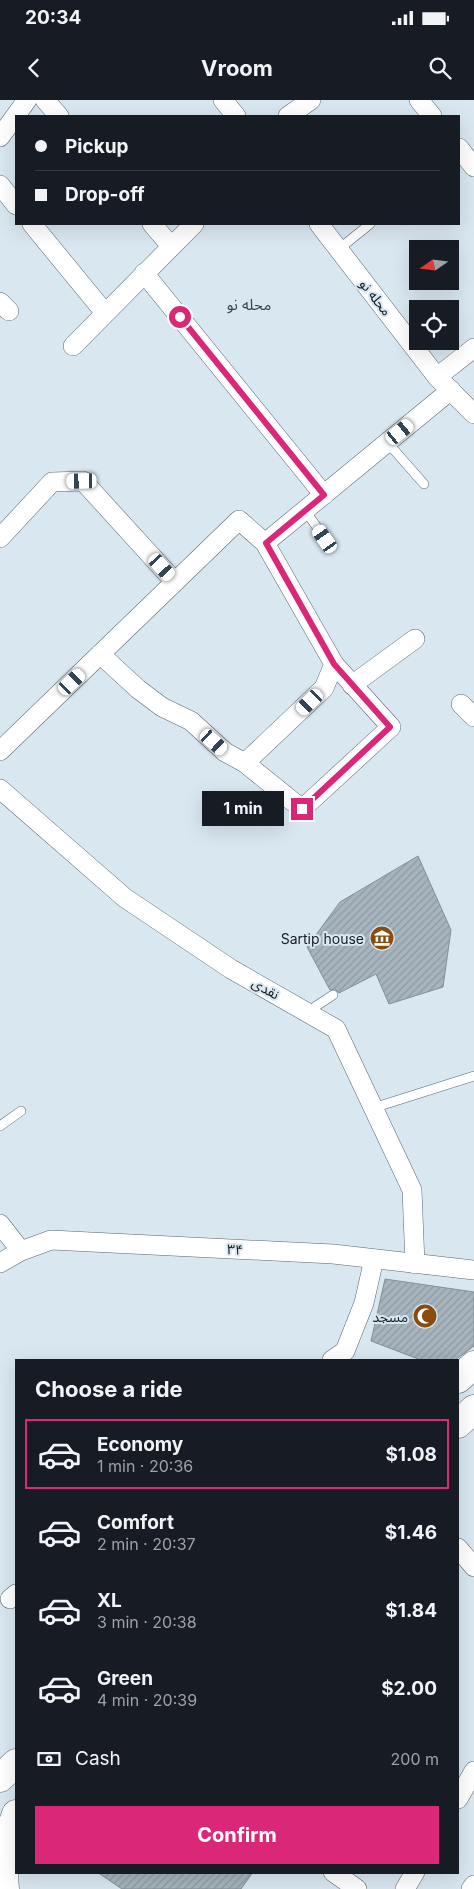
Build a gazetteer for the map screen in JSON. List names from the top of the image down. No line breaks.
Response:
{"streets":{"street":["محله نو","نقدی","۳۴"]},"crossings":[["نقدی","۳۴"]],"districts":["محله نو"],"places":{"museum":["Sartip house"],"mosque":["مسجد"]},"north":"left","page":{"status":"20:34","header":"Vroom","banner":["Pickup","Drop-off"],"bubble":"1 min","heading":"Choose a ride","list":[{"name":"Economy","note":"1 min · 20:36","value":"$1.08"},{"name":"Comfort","note":"2 min · 20:37","value":"$1.46"},{"name":"XL","note":"3 min · 20:38","value":"$1.84"},{"name":"Green","note":"4 min · 20:39","value":"$2.00"}],"pay":["Cash","200 m"],"buttons":"Confirm"}}
